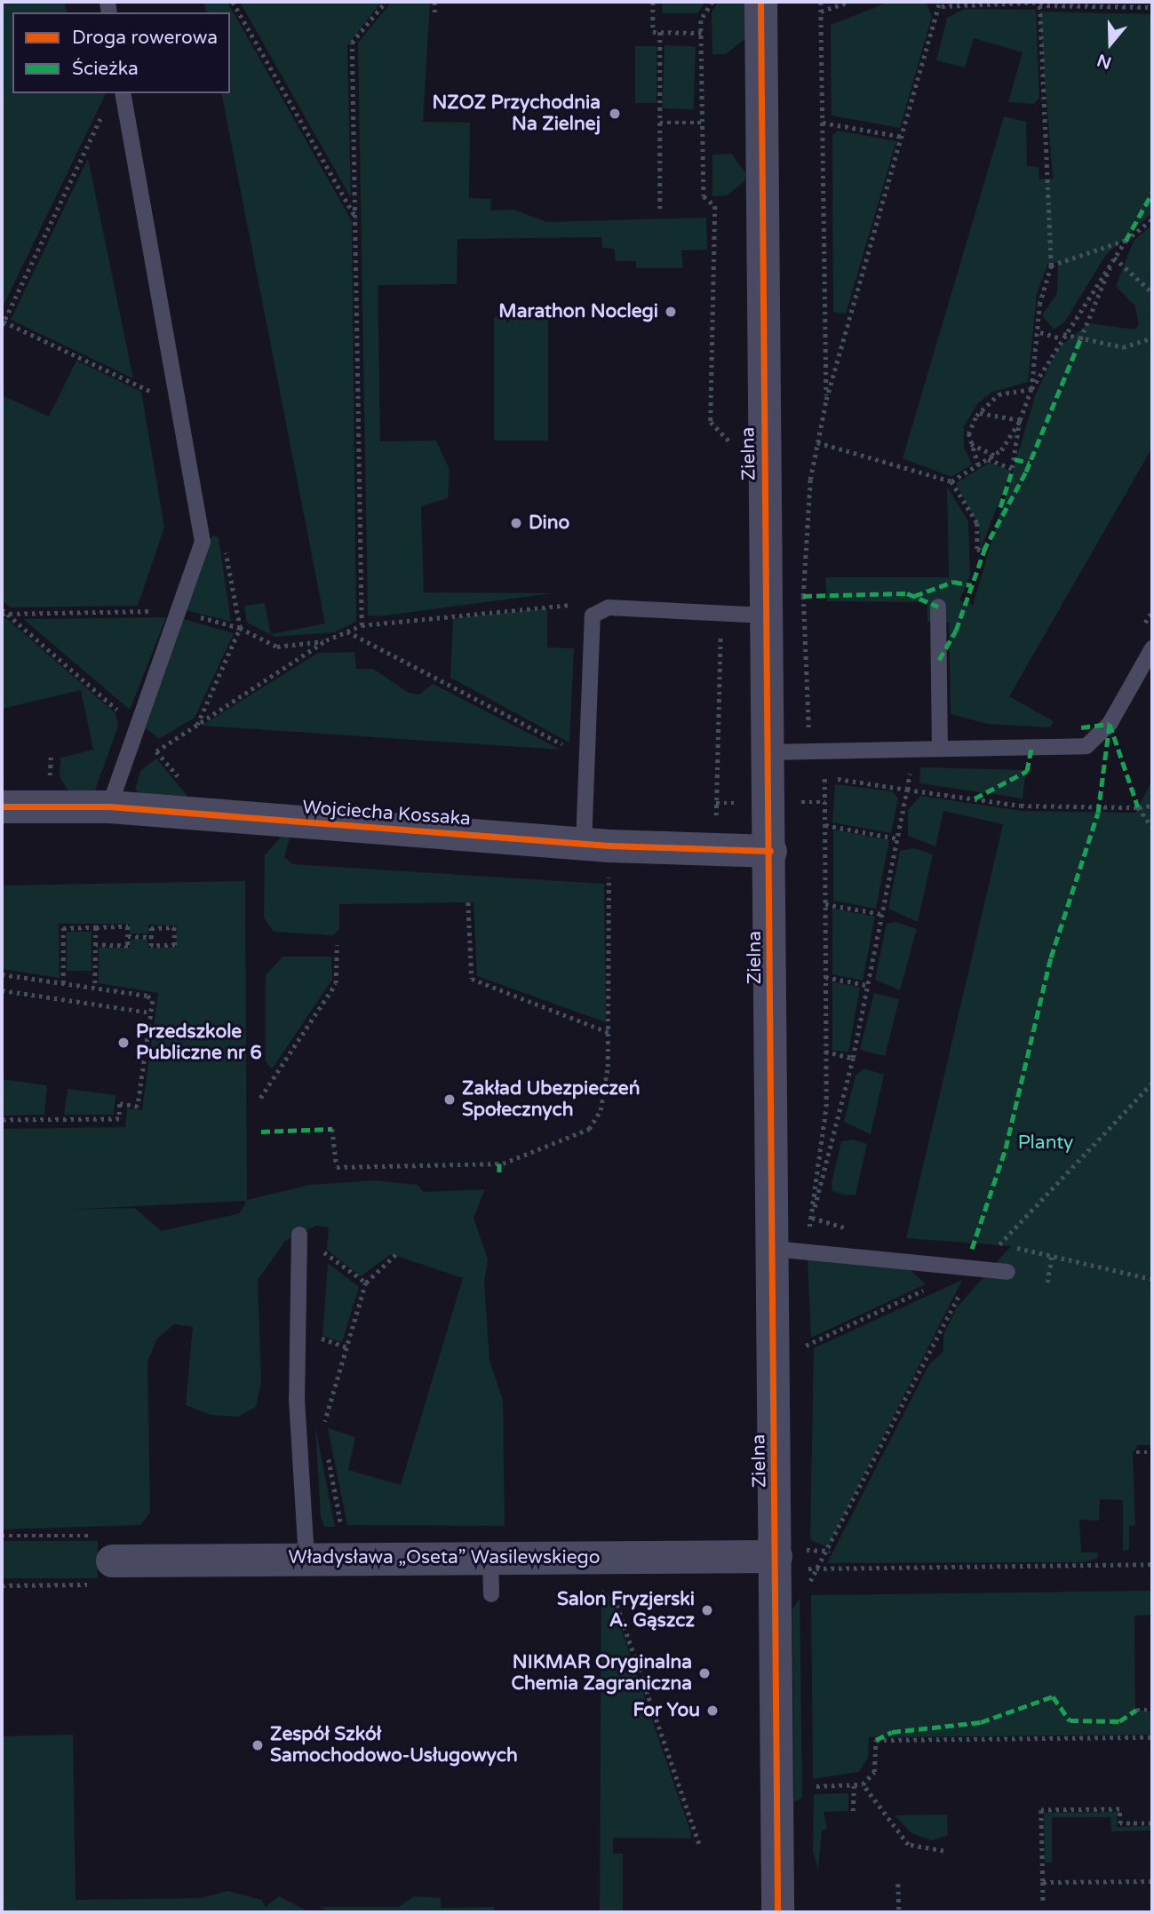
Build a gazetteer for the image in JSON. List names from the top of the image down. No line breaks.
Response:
{"streets":{"street":["Zielna","Wojciecha Kossaka","Władysława „Oseta” Wasilewskiego"]},"crossings":[["Zielna","Wojciecha Kossaka"],["Zielna","Władysława „Oseta” Wasilewskiego"]],"parks":["Planty"],"places":["NZOZ Przychodnia Na Zielnej","Marathon Noclegi","Dino","Przedszkole Publiczne nr 6","Zakład Ubezpieczeń Społecznych","Salon Fryzjerski A. Gąszcz","NIKMAR Oryginalna Chemia Zagraniczna","For You","Zespół Szkół Samochodowo-Usługowych"],"legend":["Droga rowerowa","Ścieżka"],"north":"bottom"}
